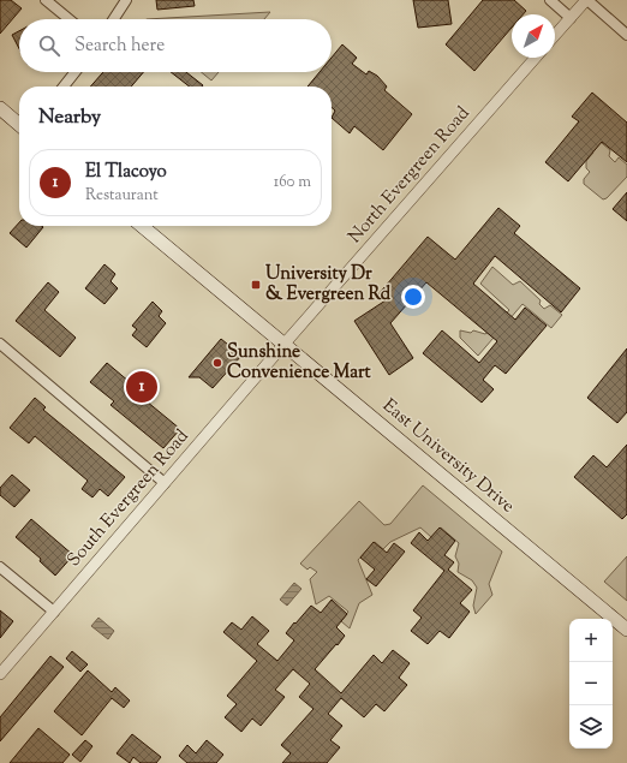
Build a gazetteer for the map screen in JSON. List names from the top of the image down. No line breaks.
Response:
{"streets":{"main road":["East University Drive"],"street":["North Evergreen Road","South Evergreen Road"]},"crossings":[["North Evergreen Road","East University Drive"],["North Evergreen Road","South Evergreen Road"],["East University Drive","South Evergreen Road"]],"places":{"transit":["University Dr & Evergreen Rd"],"other":["Sunshine Convenience Mart"]},"north":"top right","page":{"search":"Search here","heading":"Nearby","list":[{"mark":"1","name":"El Tlacoyo","note":"Restaurant","value":"160 m"}],"pins":"1","map_buttons":["+","−"]}}
